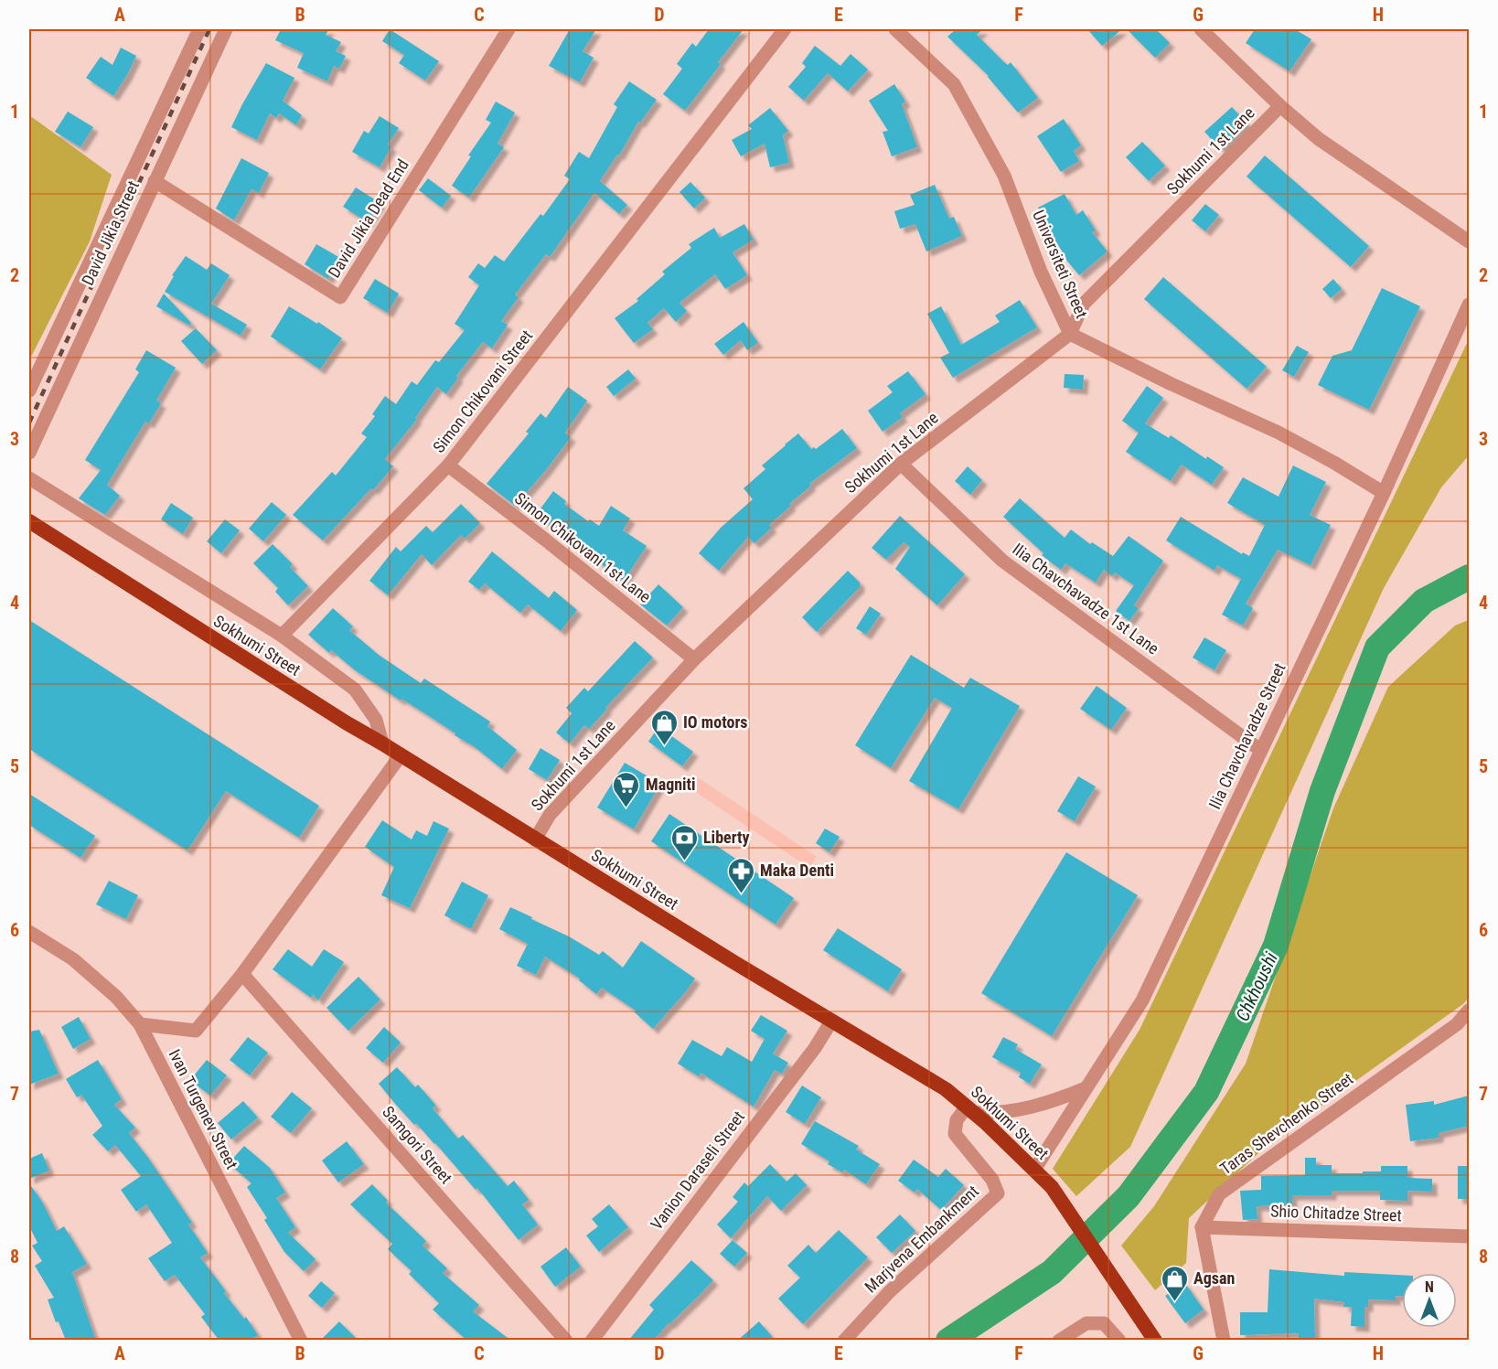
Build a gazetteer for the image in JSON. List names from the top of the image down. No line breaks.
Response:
{"streets":{"highway":["Sokhumi Street"],"street":["Sokhumi 1st Lane","David Jikia Dead End","David Jikia Street","Universiteti Street","Simon Chikovani Street","Simon Chikovani 1st Lane","Ilia Chavchavadze 1st Lane","Ilia Chavchavadze Street","Ivan Turgenev Street","Taras Shevchenko Street","Samgori Street","Vanion Daraseli Street","Shio Chitadze Street","Marjvena Embankment"]},"crossings":[["Sokhumi 1st Lane","Universiteti Street"],["Sokhumi 1st Lane","Simon Chikovani 1st Lane"],["Sokhumi 1st Lane","Ilia Chavchavadze 1st Lane"],["Sokhumi 1st Lane","Sokhumi Street"],["David Jikia Dead End","David Jikia Street"],["Universiteti Street","Ilia Chavchavadze Street"],["Simon Chikovani Street","Simon Chikovani 1st Lane"],["Ilia Chavchavadze 1st Lane","Ilia Chavchavadze Street"],["Sokhumi Street","Ilia Chavchavadze Street"],["Sokhumi Street","Vanion Daraseli Street"],["Sokhumi Street","Marjvena Embankment"],["Taras Shevchenko Street","Shio Chitadze Street"]],"water":["Chkhoushi"],"places":{"shop":["IO motors","Agsan"],"supermarket":["Magniti"],"bank":["Liberty"],"pharmacy":["Maka Denti"]},"north":"top","grid":{"columns":["A","B","C","D","E","F","G","H"],"rows":["1","2","3","4","5","6","7","8"]}}
